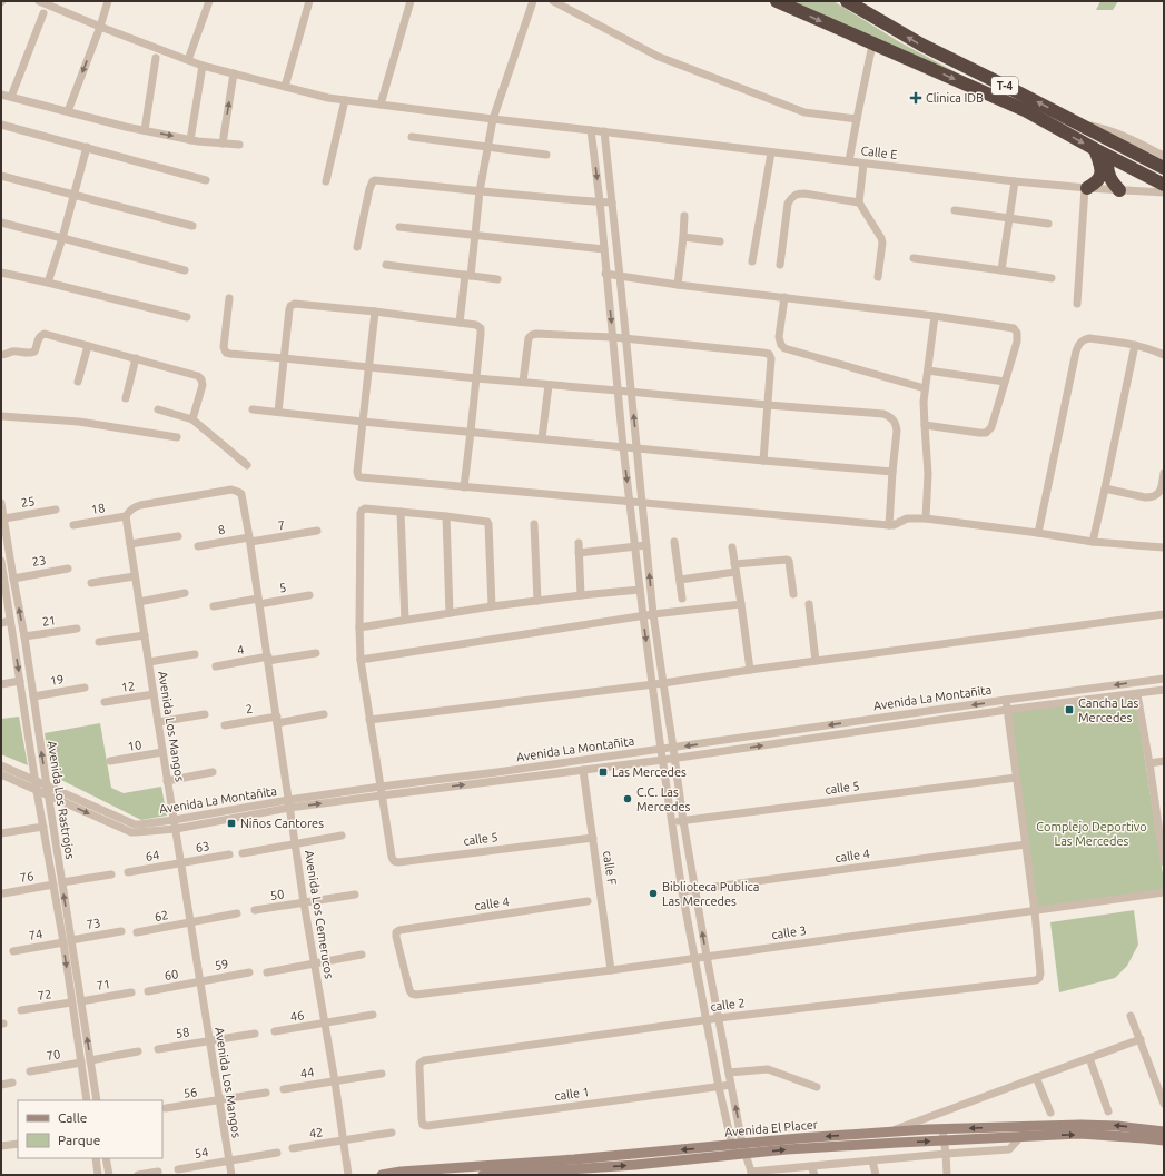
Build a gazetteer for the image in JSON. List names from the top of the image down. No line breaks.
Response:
{"streets":{"highway":["T-4"],"street":["Calle E","25","18","7","8","23","5","21","4","19","12","Avenida La Montañita","2","Avenida Los Mangos","10","calle 5","Avenida Los Rastrojos","63","64","calle 4","calle F","76","50","Avenida Los Cemerucos","62","73","calle 3","74","59","60","71","72","calle 2","46","58","70","44","56","calle 1","Avenida El Placer","42","54"]},"crossings":[["25","Avenida Los Rastrojos"],["18","Avenida Los Mangos"],["18","Avenida Los Cemerucos"],["7","8"],["7","Avenida Los Cemerucos"],["8","Avenida Los Cemerucos"],["23","Avenida Los Rastrojos"],["5","Avenida Los Cemerucos"],["21","Avenida Los Rastrojos"],["4","Avenida Los Cemerucos"],["19","Avenida Los Rastrojos"],["12","Avenida Los Mangos"],["Avenida La Montañita","Avenida Los Mangos"],["Avenida La Montañita","calle 5"],["Avenida La Montañita","Avenida Los Rastrojos"],["Avenida La Montañita","calle F"],["Avenida La Montañita","Avenida Los Cemerucos"],["2","Avenida Los Cemerucos"],["Avenida Los Mangos","10"],["Avenida Los Mangos","63"],["Avenida Los Mangos","64"],["Avenida Los Mangos","Avenida Los Cemerucos"],["Avenida Los Mangos","62"],["Avenida Los Mangos","59"],["Avenida Los Mangos","60"],["Avenida Los Mangos","58"],["Avenida Los Mangos","56"],["Avenida Los Mangos","54"],["calle 5","calle F"],["Avenida Los Rastrojos","76"],["Avenida Los Rastrojos","73"],["Avenida Los Rastrojos","74"],["Avenida Los Rastrojos","71"],["Avenida Los Rastrojos","72"],["Avenida Los Rastrojos","70"],["63","64"],["calle 4","calle 3"],["calle F","calle 3"],["50","Avenida Los Cemerucos"],["Avenida Los Cemerucos","46"],["Avenida Los Cemerucos","44"],["Avenida Los Cemerucos","42"],["73","74"],["calle 3","calle 2"],["59","60"],["calle 2","calle 1"]],"parks":["Complejo Deportivo Las Mercedes"],"places":{"health":["Clinica IDB"],"transit":["Cancha Las Mercedes","Las Mercedes","Niños Cantores"],"other":["C.C. Las Mercedes","Biblioteca Publica Las Mercedes"]},"legend":["Calle","Parque"]}
